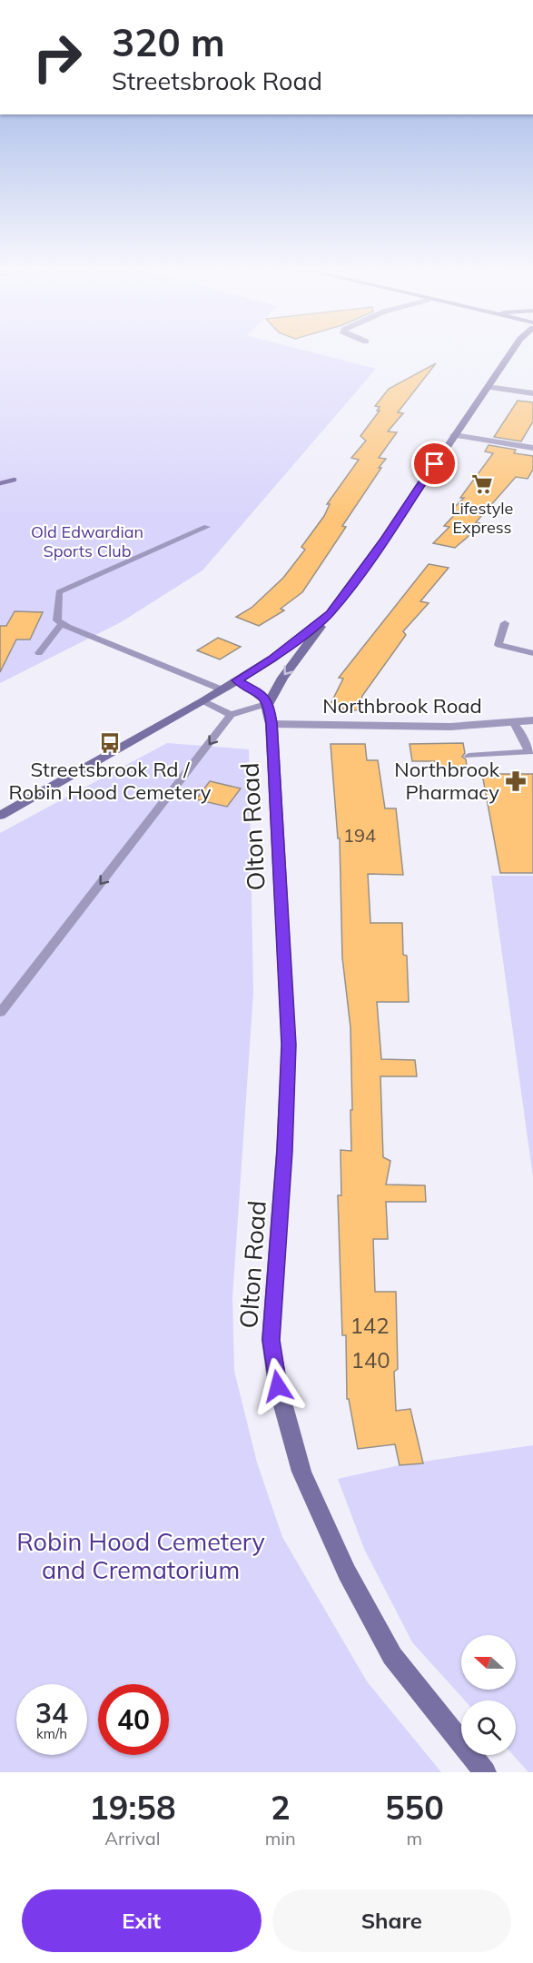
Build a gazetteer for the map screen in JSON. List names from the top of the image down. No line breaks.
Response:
{"streets":{"street":["Northbrook Road","Olton Road"]},"crossings":[["Northbrook Road","Olton Road"]],"parks":["Old Edwardian Sports Club","Robin Hood Cemetery and Crematorium"],"places":{"supermarket":["Lifestyle Express"],"bus stop":["Streetsbrook Rd / Robin Hood Cemetery"],"pharmacy":["Northbrook Pharmacy"]},"house_numbers":["194","142","140"],"north":"left","page":{"turn":["320 m","Streetsbrook Road"],"speed":"34 km/h","limit":"40","eta":["19:58","Arrival","2","min","550","m"],"buttons":["Exit","Share"]}}
